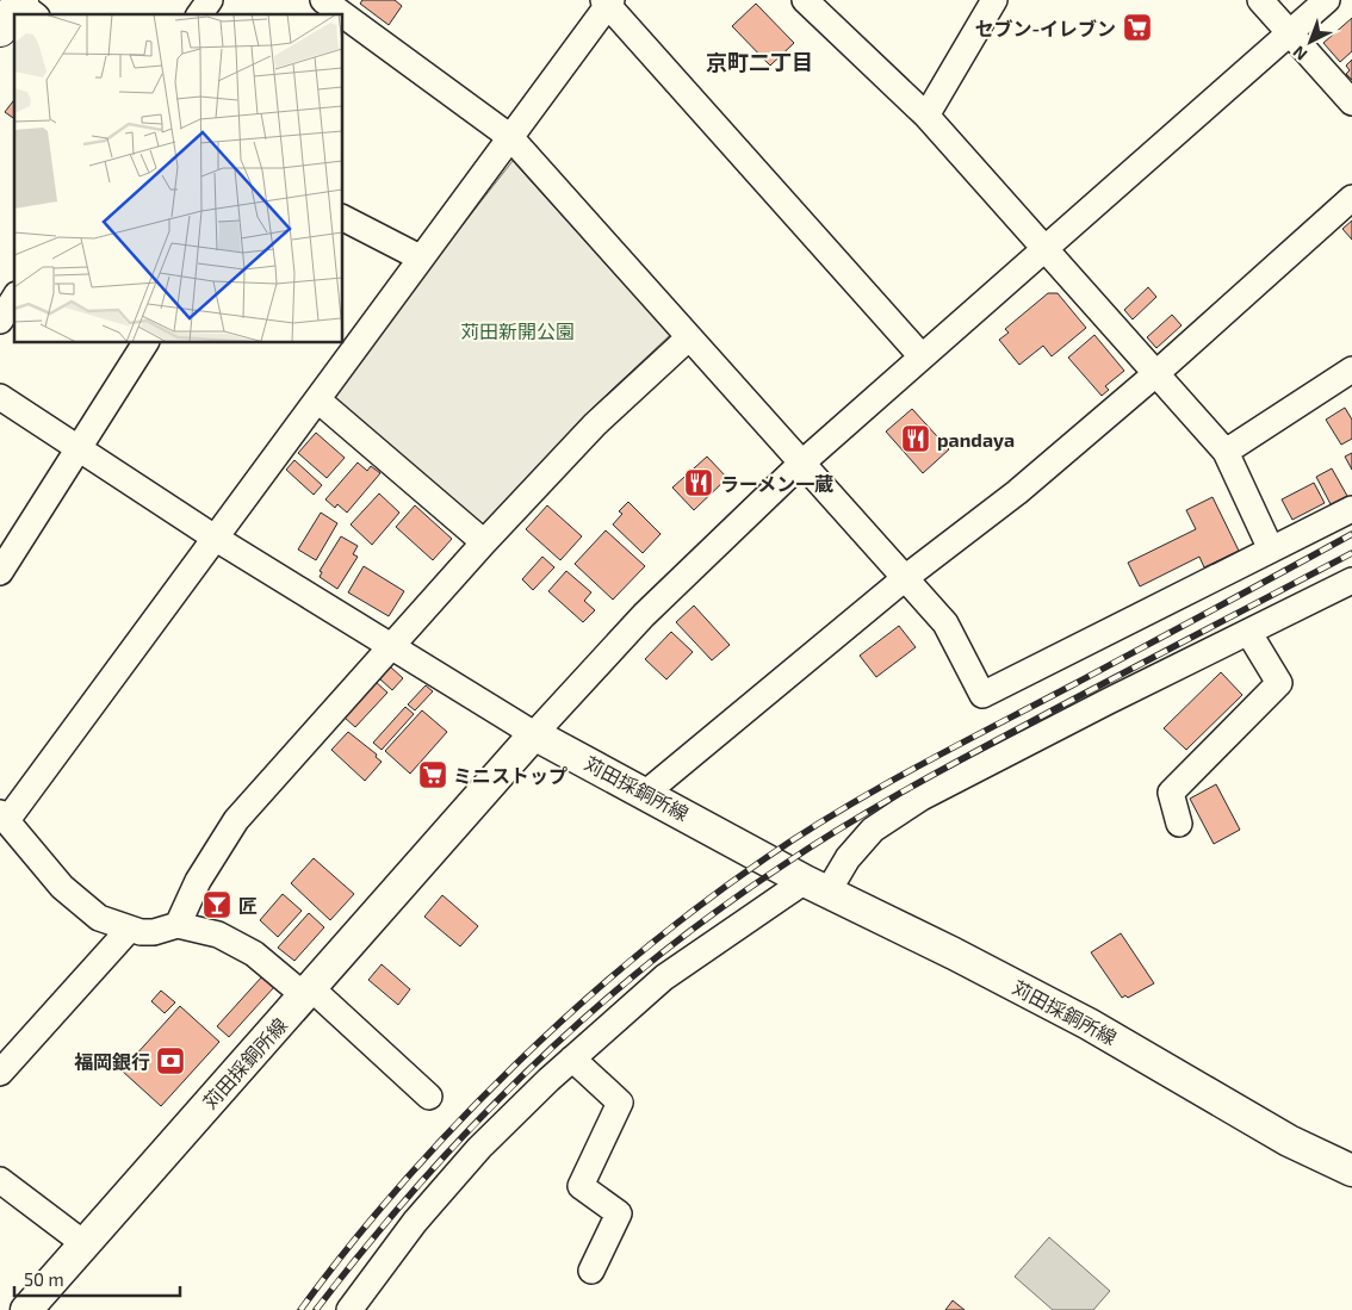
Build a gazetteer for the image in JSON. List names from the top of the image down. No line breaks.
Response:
{"streets":{"main road":["苅田採銅所線"]},"districts":["京町二丁目"],"parks":["苅田新開公園"],"places":{"supermarket":["セブン-イレブン","ミニストップ"],"restaurant":["pandaya","ラーメン一蔵"],"bar":["匠"],"bank":["福岡銀行"]},"scale_bar":"50 m","north":"bottom left"}
